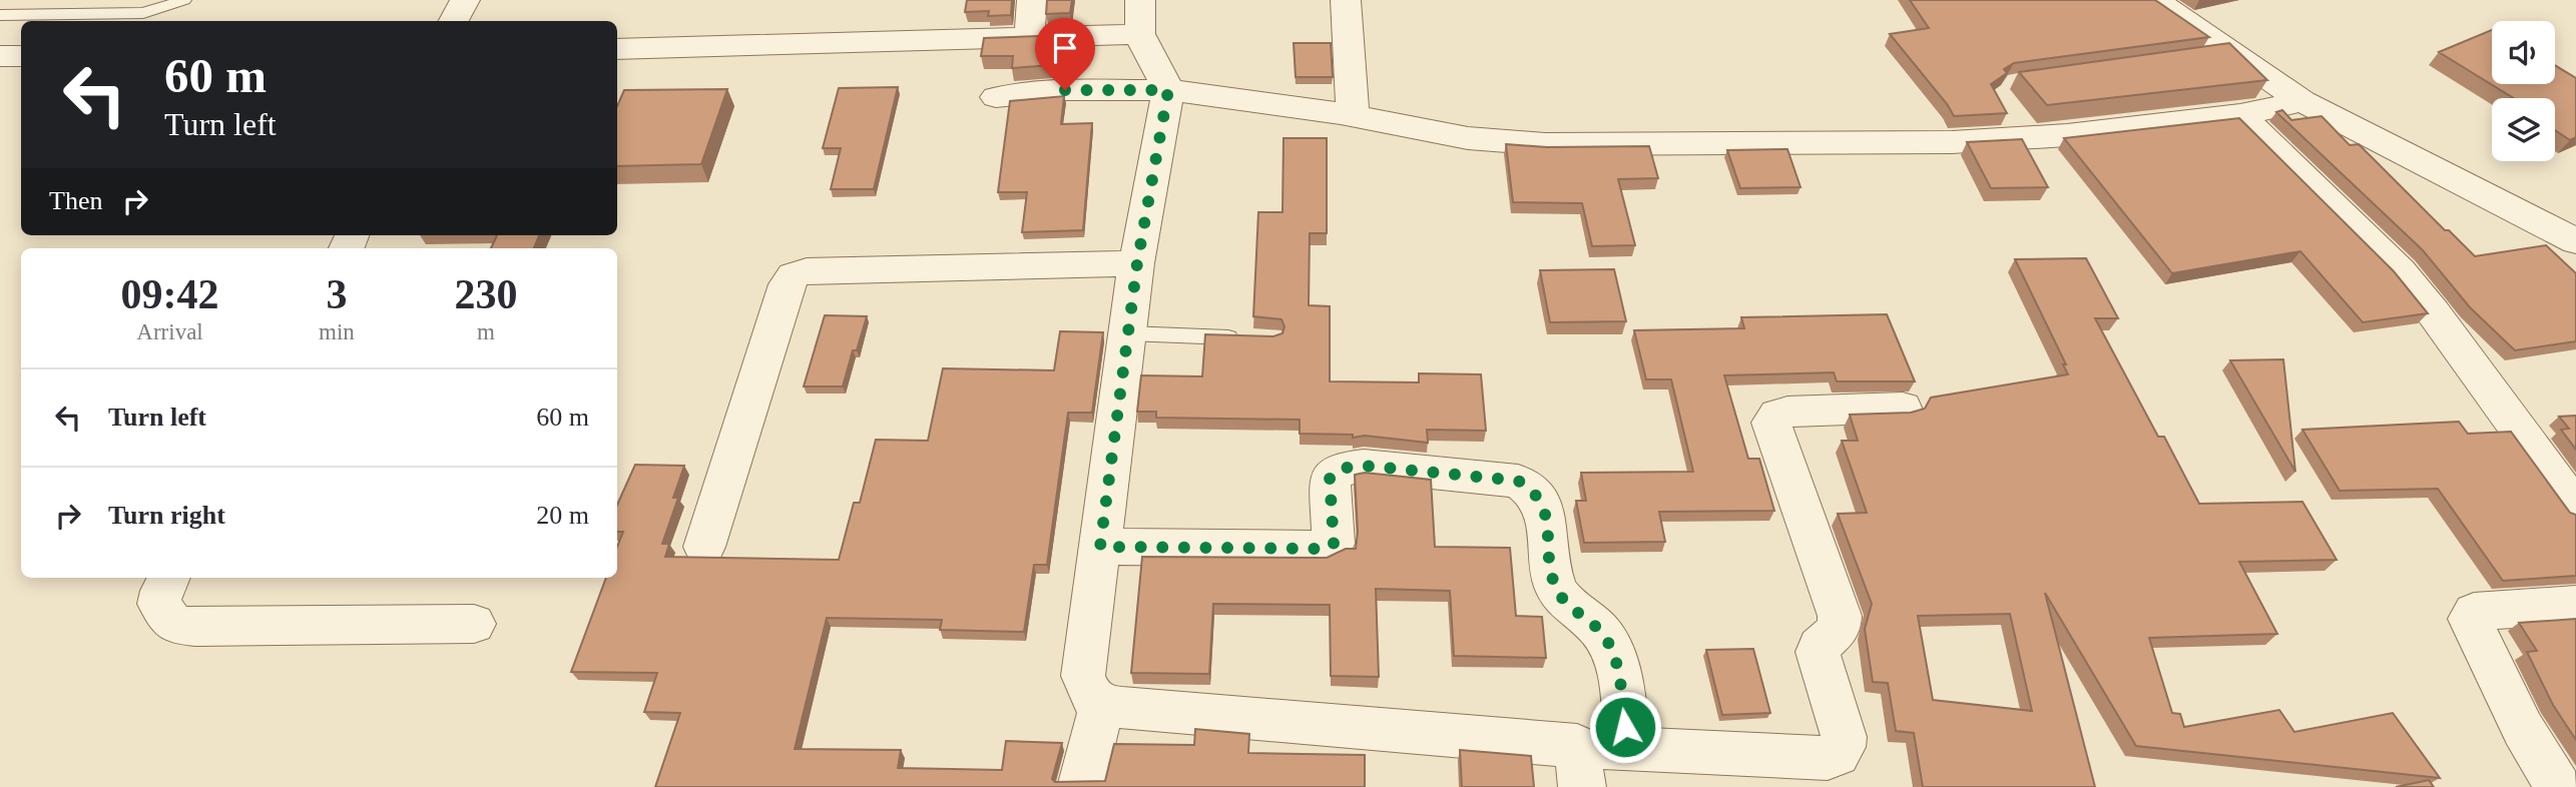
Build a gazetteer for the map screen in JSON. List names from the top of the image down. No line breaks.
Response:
{"page":{"turn":["60 m","Turn left"],"then":"Then","eta":["09:42","Arrival","3","min","230","m"],"list":[{"name":"Turn left","value":"60 m"},{"name":"Turn right","value":"20 m"}]}}
